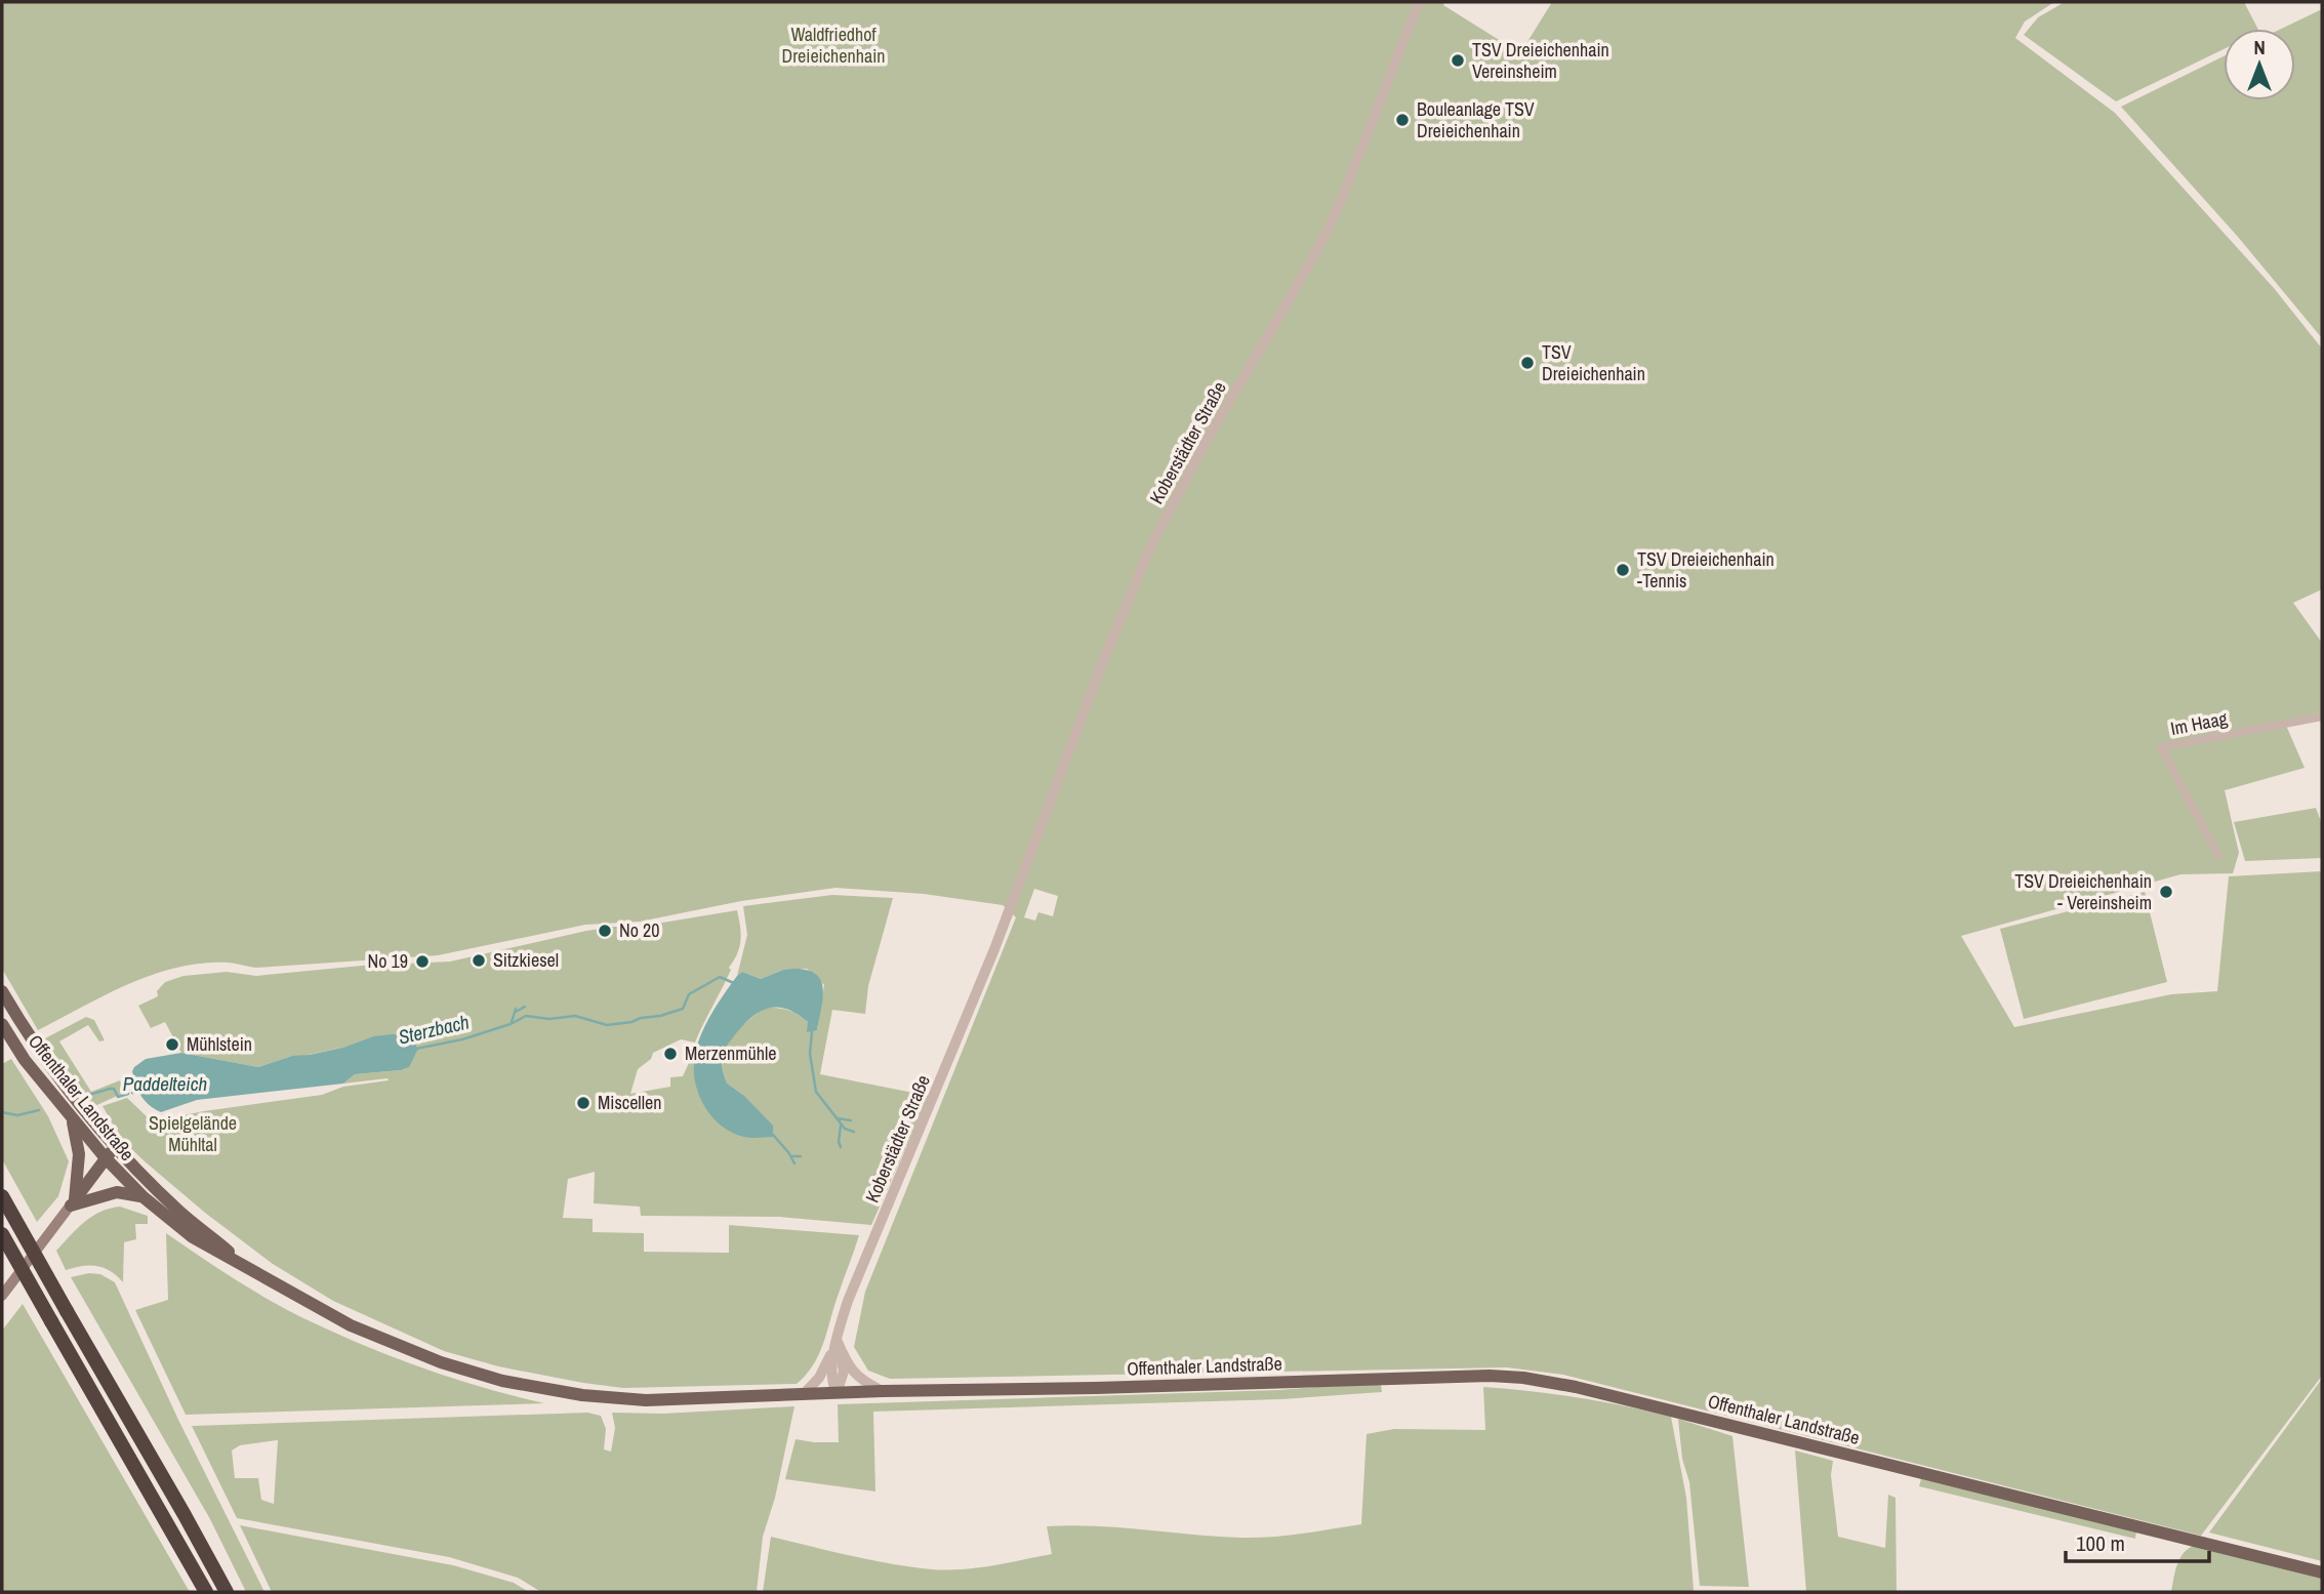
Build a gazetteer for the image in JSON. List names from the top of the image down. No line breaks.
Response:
{"streets":{"main road":["Offenthaler Landstraße"],"street":["Koberstädter Straße","Im Haag"]},"water":["Sterzbach","Paddelteich"],"parks":["Waldfriedhof Dreieichenhain","Spielgelände Mühltal"],"places":["TSV Dreieichenhain Vereinsheim","Bouleanlage TSV Dreieichenhain","TSV Dreieichenhain","TSV Dreieichenhain -Tennis","TSV Dreieichenhain - Vereinsheim","No 20","Sitzkiesel","No 19","Mühlstein","Merzenmühle","Miscellen"],"scale_bar":"100 m","north":"top"}
